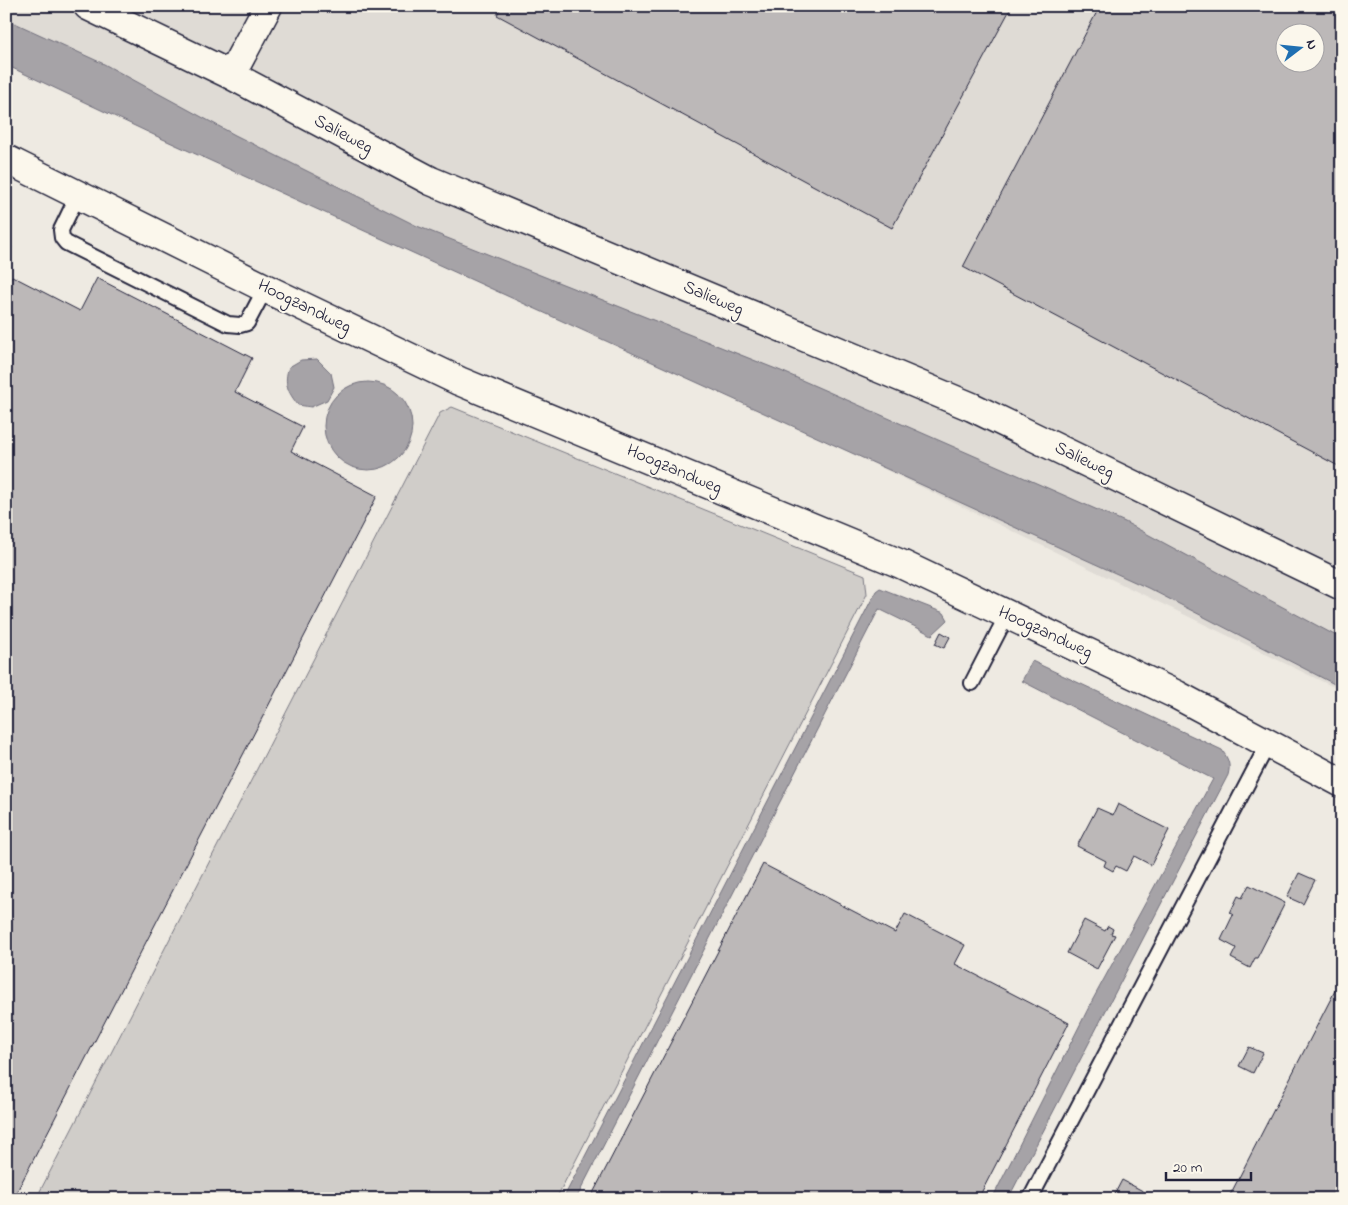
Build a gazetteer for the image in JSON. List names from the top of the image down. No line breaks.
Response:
{"streets":{"street":["Salieweg","Hoogzandweg"]},"scale_bar":"20 m","north":"right"}
